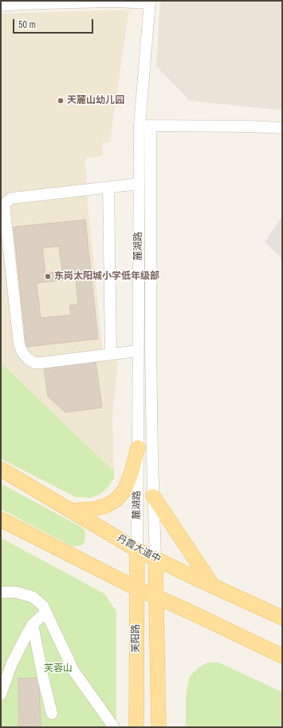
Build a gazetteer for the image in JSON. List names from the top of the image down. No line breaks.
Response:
{"streets":{"main road":["丹霞大道中","芙阳路"],"street":["麓湖路"]},"crossings":[["麓湖路","丹霞大道中"],["麓湖路","芙阳路"],["丹霞大道中","芙阳路"]],"parks":["芙蓉山"],"places":["天麓山幼儿园","东岗太阳城小学低年级部"],"scale_bar":"50 m"}
